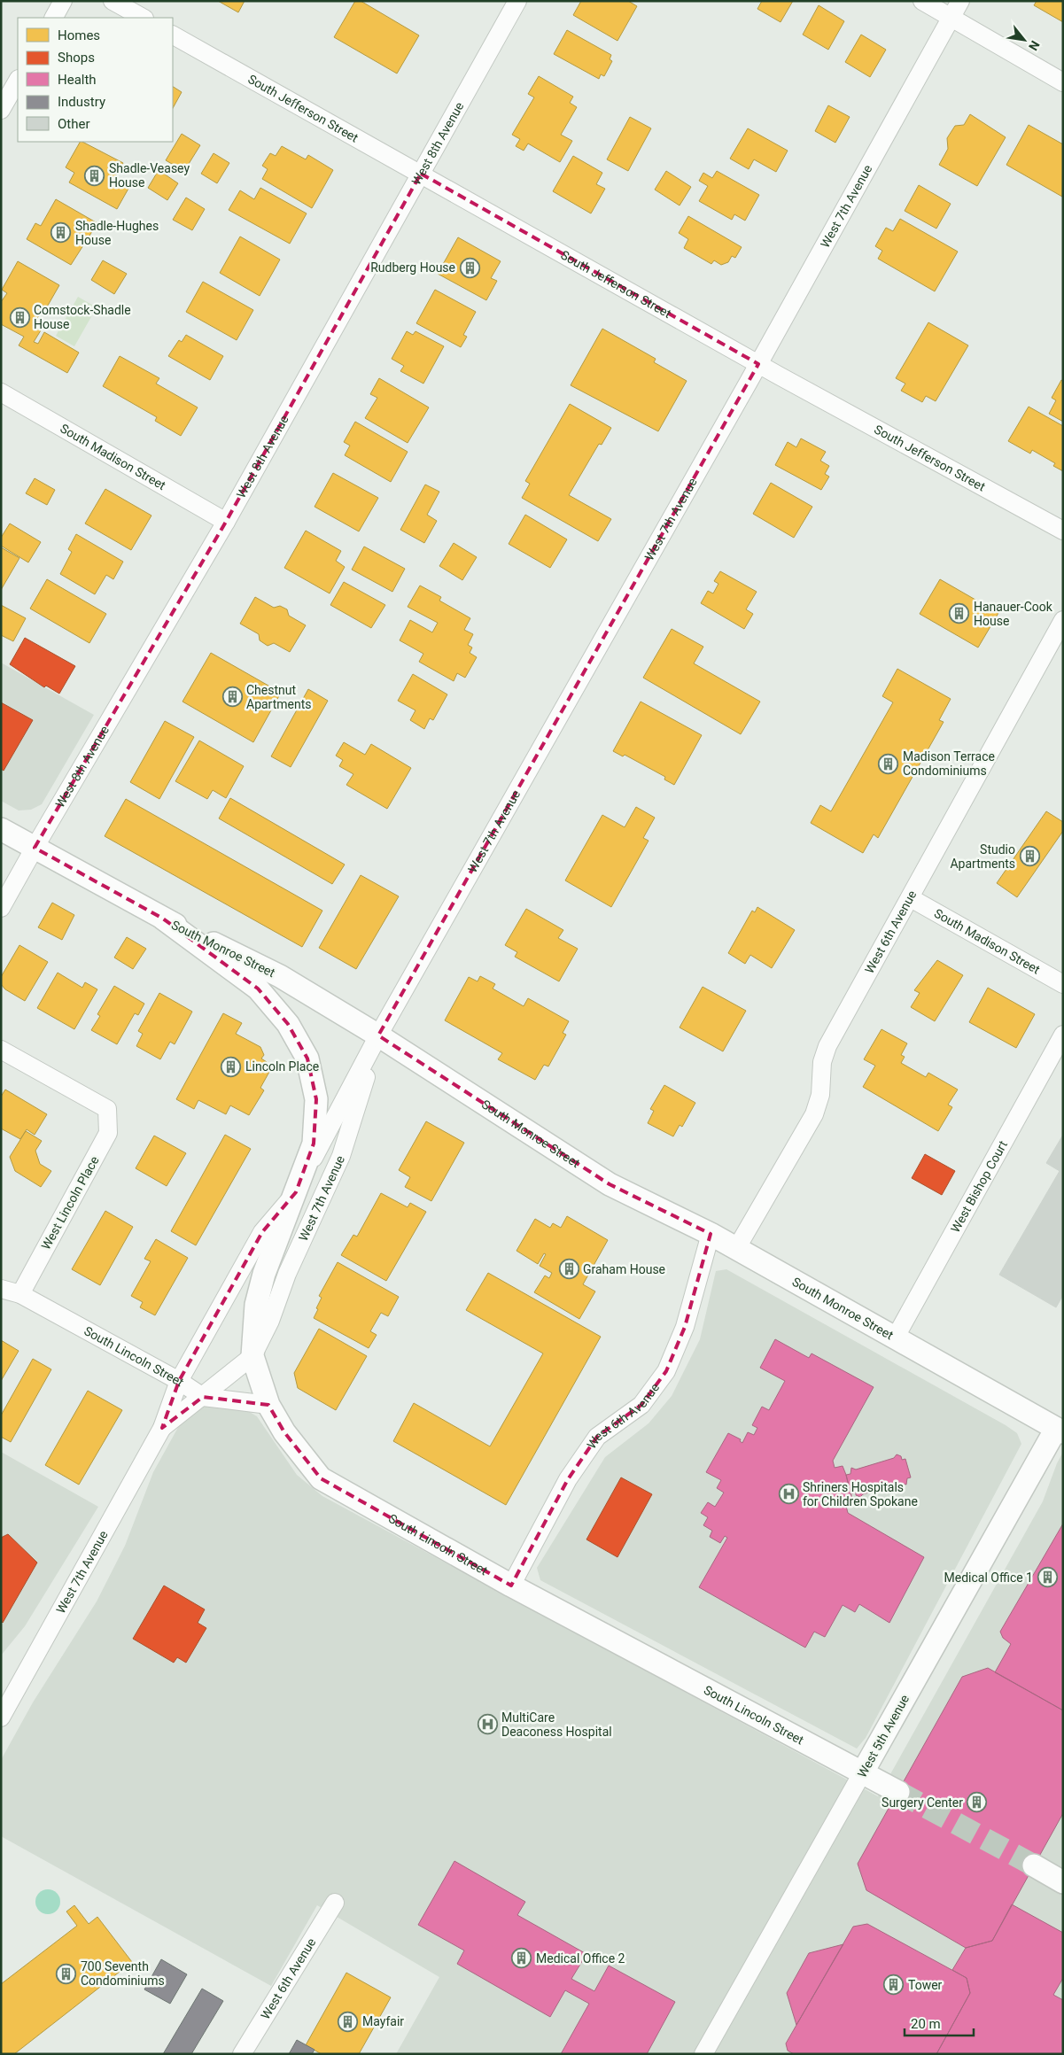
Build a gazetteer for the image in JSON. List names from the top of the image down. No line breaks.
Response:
{"streets":{"street":["South Jefferson Street","West 8th Avenue","West 7th Avenue","South Madison Street","West 6th Avenue","South Monroe Street","West Bishop Court","West Lincoln Place","South Lincoln Street","West 5th Avenue"]},"crossings":[["South Jefferson Street","West 8th Avenue"],["South Jefferson Street","West 7th Avenue"],["West 8th Avenue","South Madison Street"],["West 8th Avenue","South Monroe Street"],["West 7th Avenue","South Monroe Street"],["West 7th Avenue","South Lincoln Street"],["South Madison Street","West 6th Avenue"],["West 6th Avenue","South Monroe Street"],["West 6th Avenue","South Lincoln Street"],["South Monroe Street","West Bishop Court"],["South Monroe Street","West 5th Avenue"],["West Lincoln Place","South Lincoln Street"],["South Lincoln Street","West 5th Avenue"]],"places":{"building":["Shadle-Veasey House","Shadle-Hughes House","Rudberg House","Comstock-Shadle House","Hanauer-Cook House","Chestnut Apartments","Madison Terrace Condominiums","Studio Apartments","Lincoln Place","Graham House","Medical Office 1","Surgery Center","Medical Office 2","700 Seventh Condominiums","Tower","Mayfair"],"hospital":["Shriners Hospitals for Children Spokane","MultiCare Deaconess Hospital"]},"legend":["Homes","Shops","Health","Industry","Other"],"scale_bar":"20 m","north":"bottom right"}
